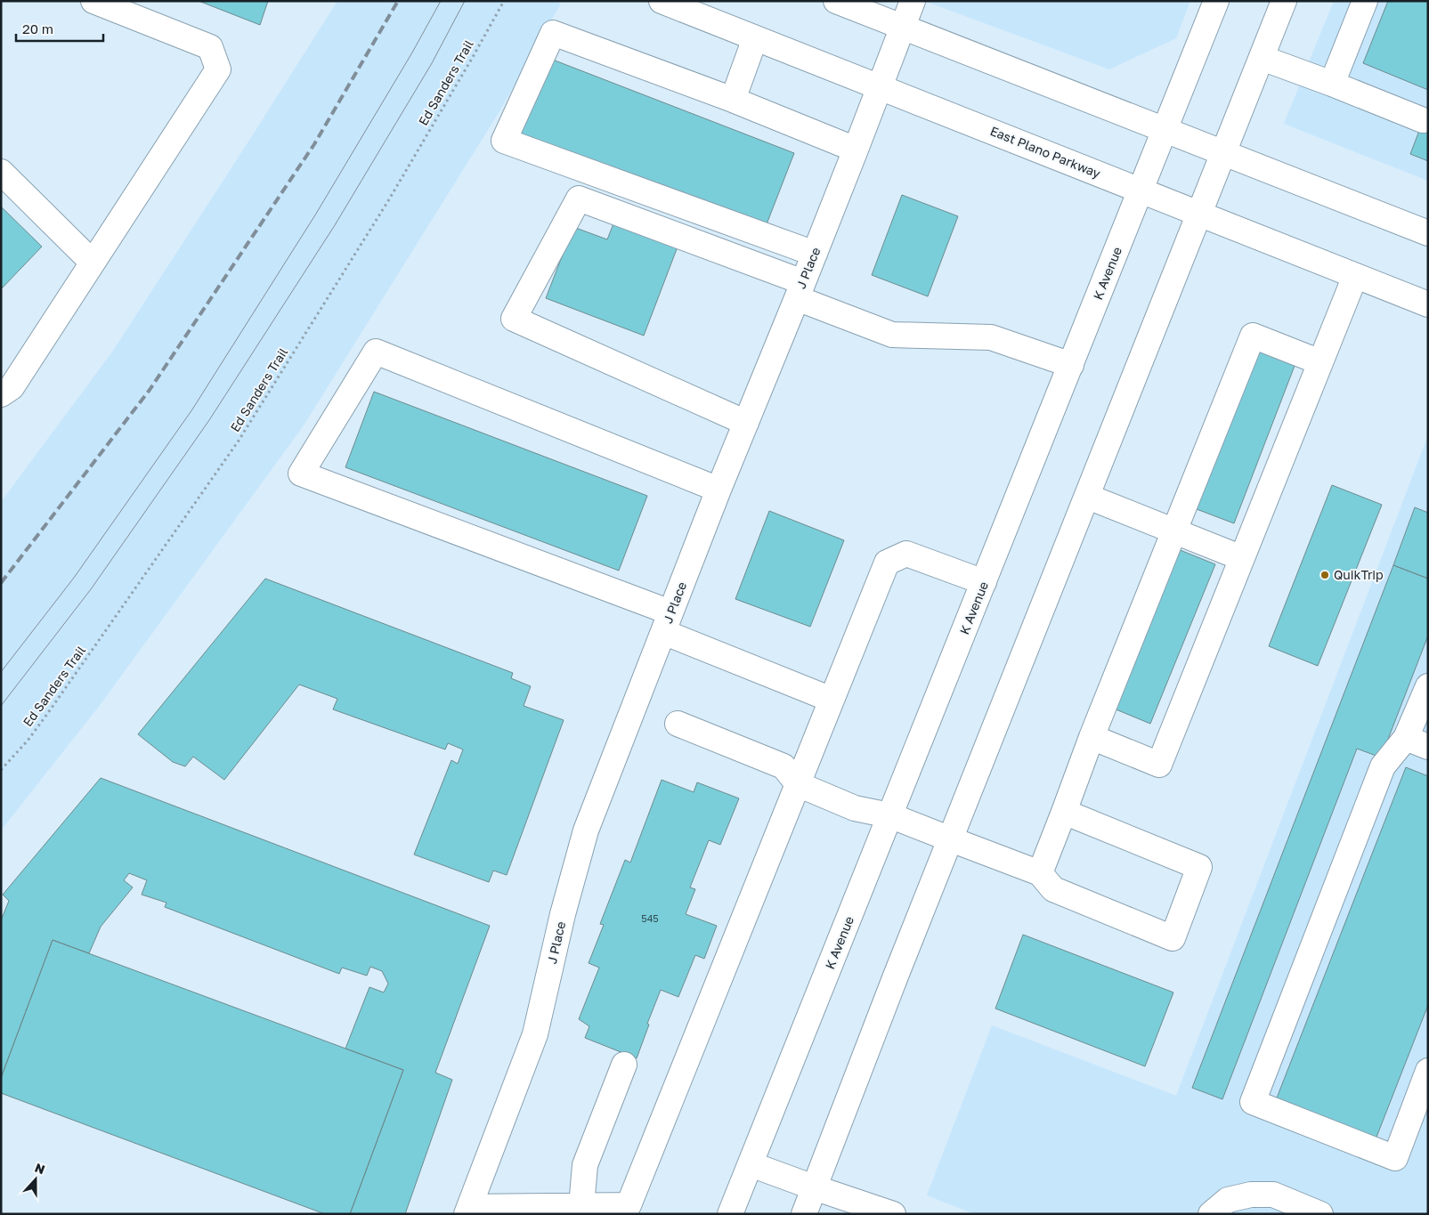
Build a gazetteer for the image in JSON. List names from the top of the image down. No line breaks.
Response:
{"streets":{"main road":["East Plano Parkway","J Place","K Avenue"],"path":["Ed Sanders Trail"]},"crossings":[["East Plano Parkway","J Place"],["East Plano Parkway","K Avenue"]],"places":["QuikTrip"],"house_numbers":["545"],"scale_bar":"20 m","north":"top"}
